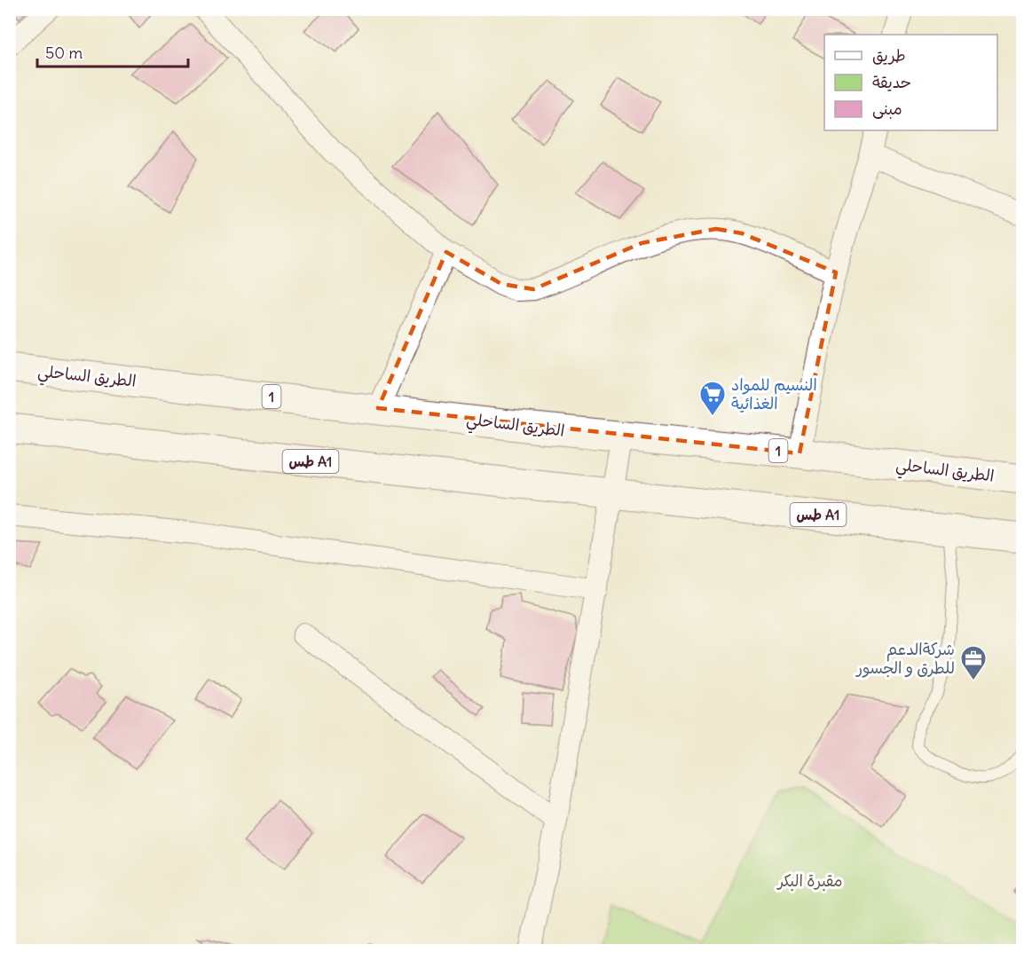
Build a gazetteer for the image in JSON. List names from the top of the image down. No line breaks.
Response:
{"streets":{"highway":["الطريق الساحلي","1","طس A1"]},"parks":["مقبرة البكر"],"places":{"supermarket":["النسيم للمواد الغذائية"],"office":["شركةالدعم للطرق و الجسور"]},"legend":["طريق","حديقة","مبنى"],"scale_bar":"50 m"}
